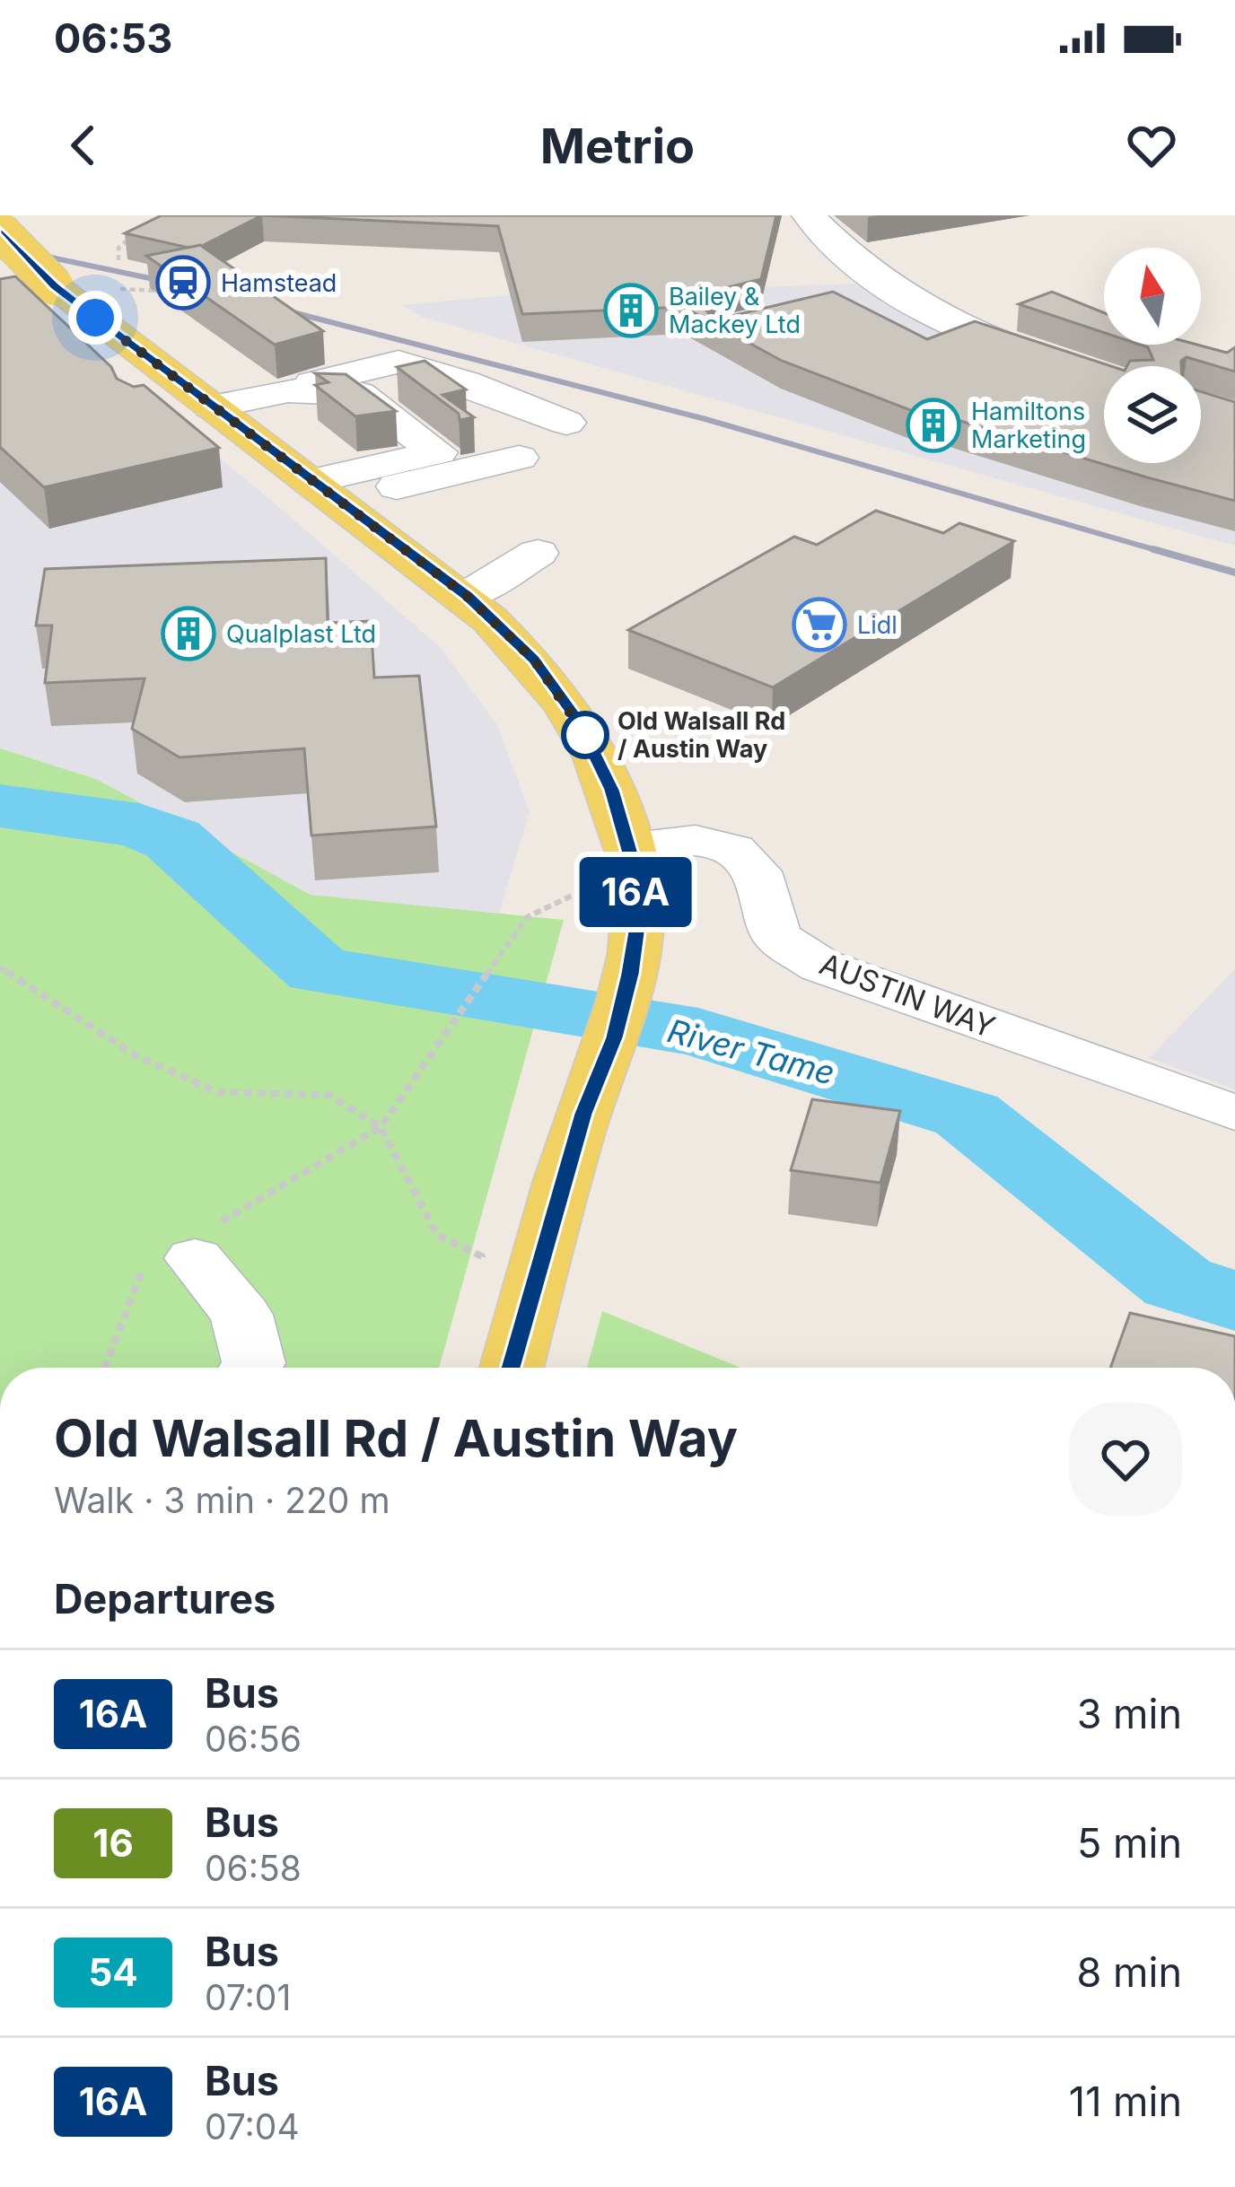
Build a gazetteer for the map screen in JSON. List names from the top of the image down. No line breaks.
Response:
{"streets":{"street":["AUSTIN WAY"]},"water":["River Tame"],"places":{"station":["Hamstead"],"building":["Bailey & Mackey Ltd","Hamiltons Marketing","Qualplast Ltd"],"supermarket":["Lidl"],"other":["Old Walsall Rd / Austin Way"]},"lines":["bus line 16A"],"north":"top","page":{"status":"06:53","header":"Metrio","on_map":"16A","heading":[["Old Walsall Rd / Austin Way","Walk · 3 min · 220 m"],"Departures"],"list":[{"mark":"16A","name":"Bus","note":"06:56","value":"3 min"},{"mark":"16","name":"Bus","note":"06:58","value":"5 min"},{"mark":"54","name":"Bus","note":"07:01","value":"8 min"},{"mark":"16A","name":"Bus","note":"07:04","value":"11 min"}]}}
